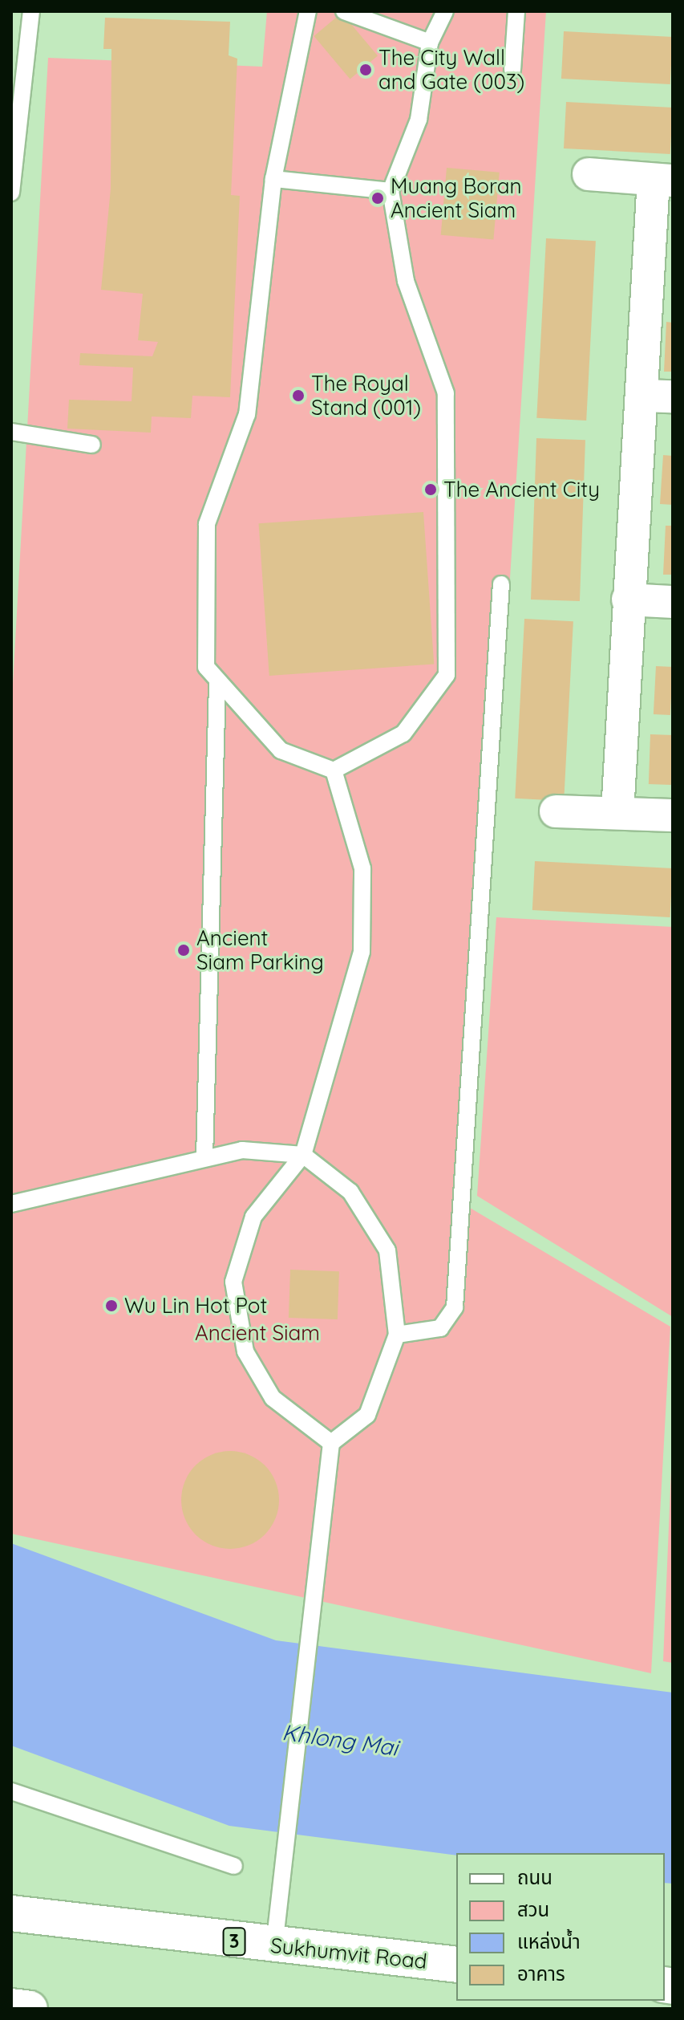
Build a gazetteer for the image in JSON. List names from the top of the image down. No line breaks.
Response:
{"streets":{"highway":["3","Sukhumvit Road"]},"water":["Khlong Mai"],"parks":["Ancient Siam"],"places":["The City Wall and Gate (003)","Muang Boran Ancient Siam","The Royal Stand (001)","The Ancient City","Ancient Siam Parking","Wu Lin Hot Pot"],"legend":["ถนน","สวน","แหล่งน้ำ","อาคาร"]}
